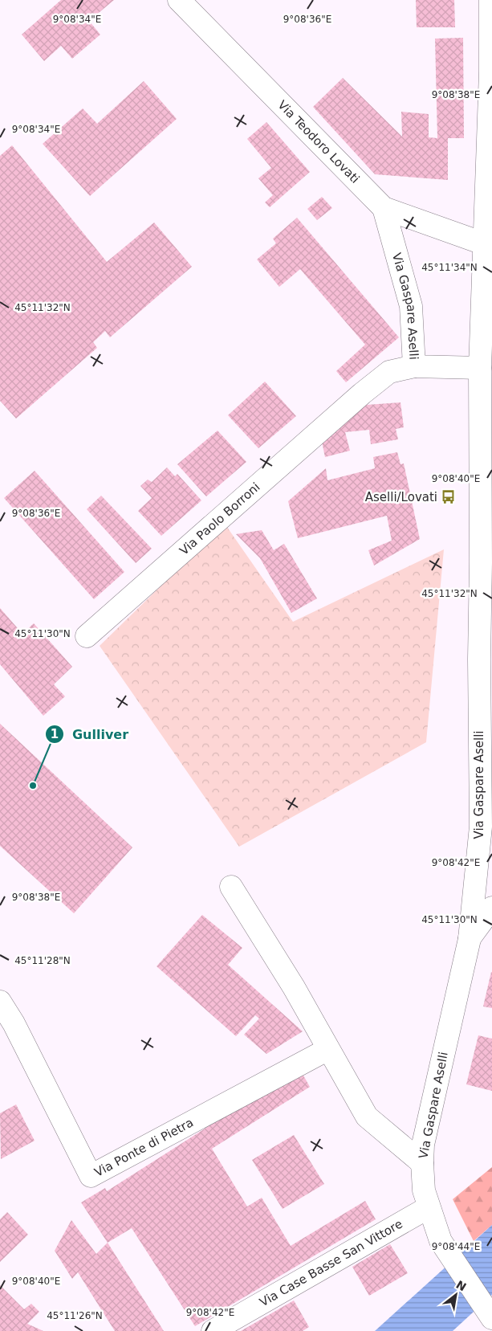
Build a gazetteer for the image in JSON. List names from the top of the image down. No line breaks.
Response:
{"streets":{"street":["Via Teodoro Lovati","Via Gaspare Aselli","Via Paolo Borroni","Via Ponte di Pietra","Via Case Basse San Vittore"]},"crossings":[["Via Teodoro Lovati","Via Gaspare Aselli"],["Via Gaspare Aselli","Via Paolo Borroni"],["Via Gaspare Aselli","Via Case Basse San Vittore"]],"places":{"bus stop":["Aselli/Lovati"],"other":["Gulliver"]},"north":"top right","coordinates":["9°08'34\"E","9°08'36\"E","9°08'38\"E","45°11'34\"N","45°11'32\"N","9°08'40\"E","45°11'30\"N","9°08'42\"E","45°11'28\"N","9°08'44\"E","45°11'26\"N"]}
